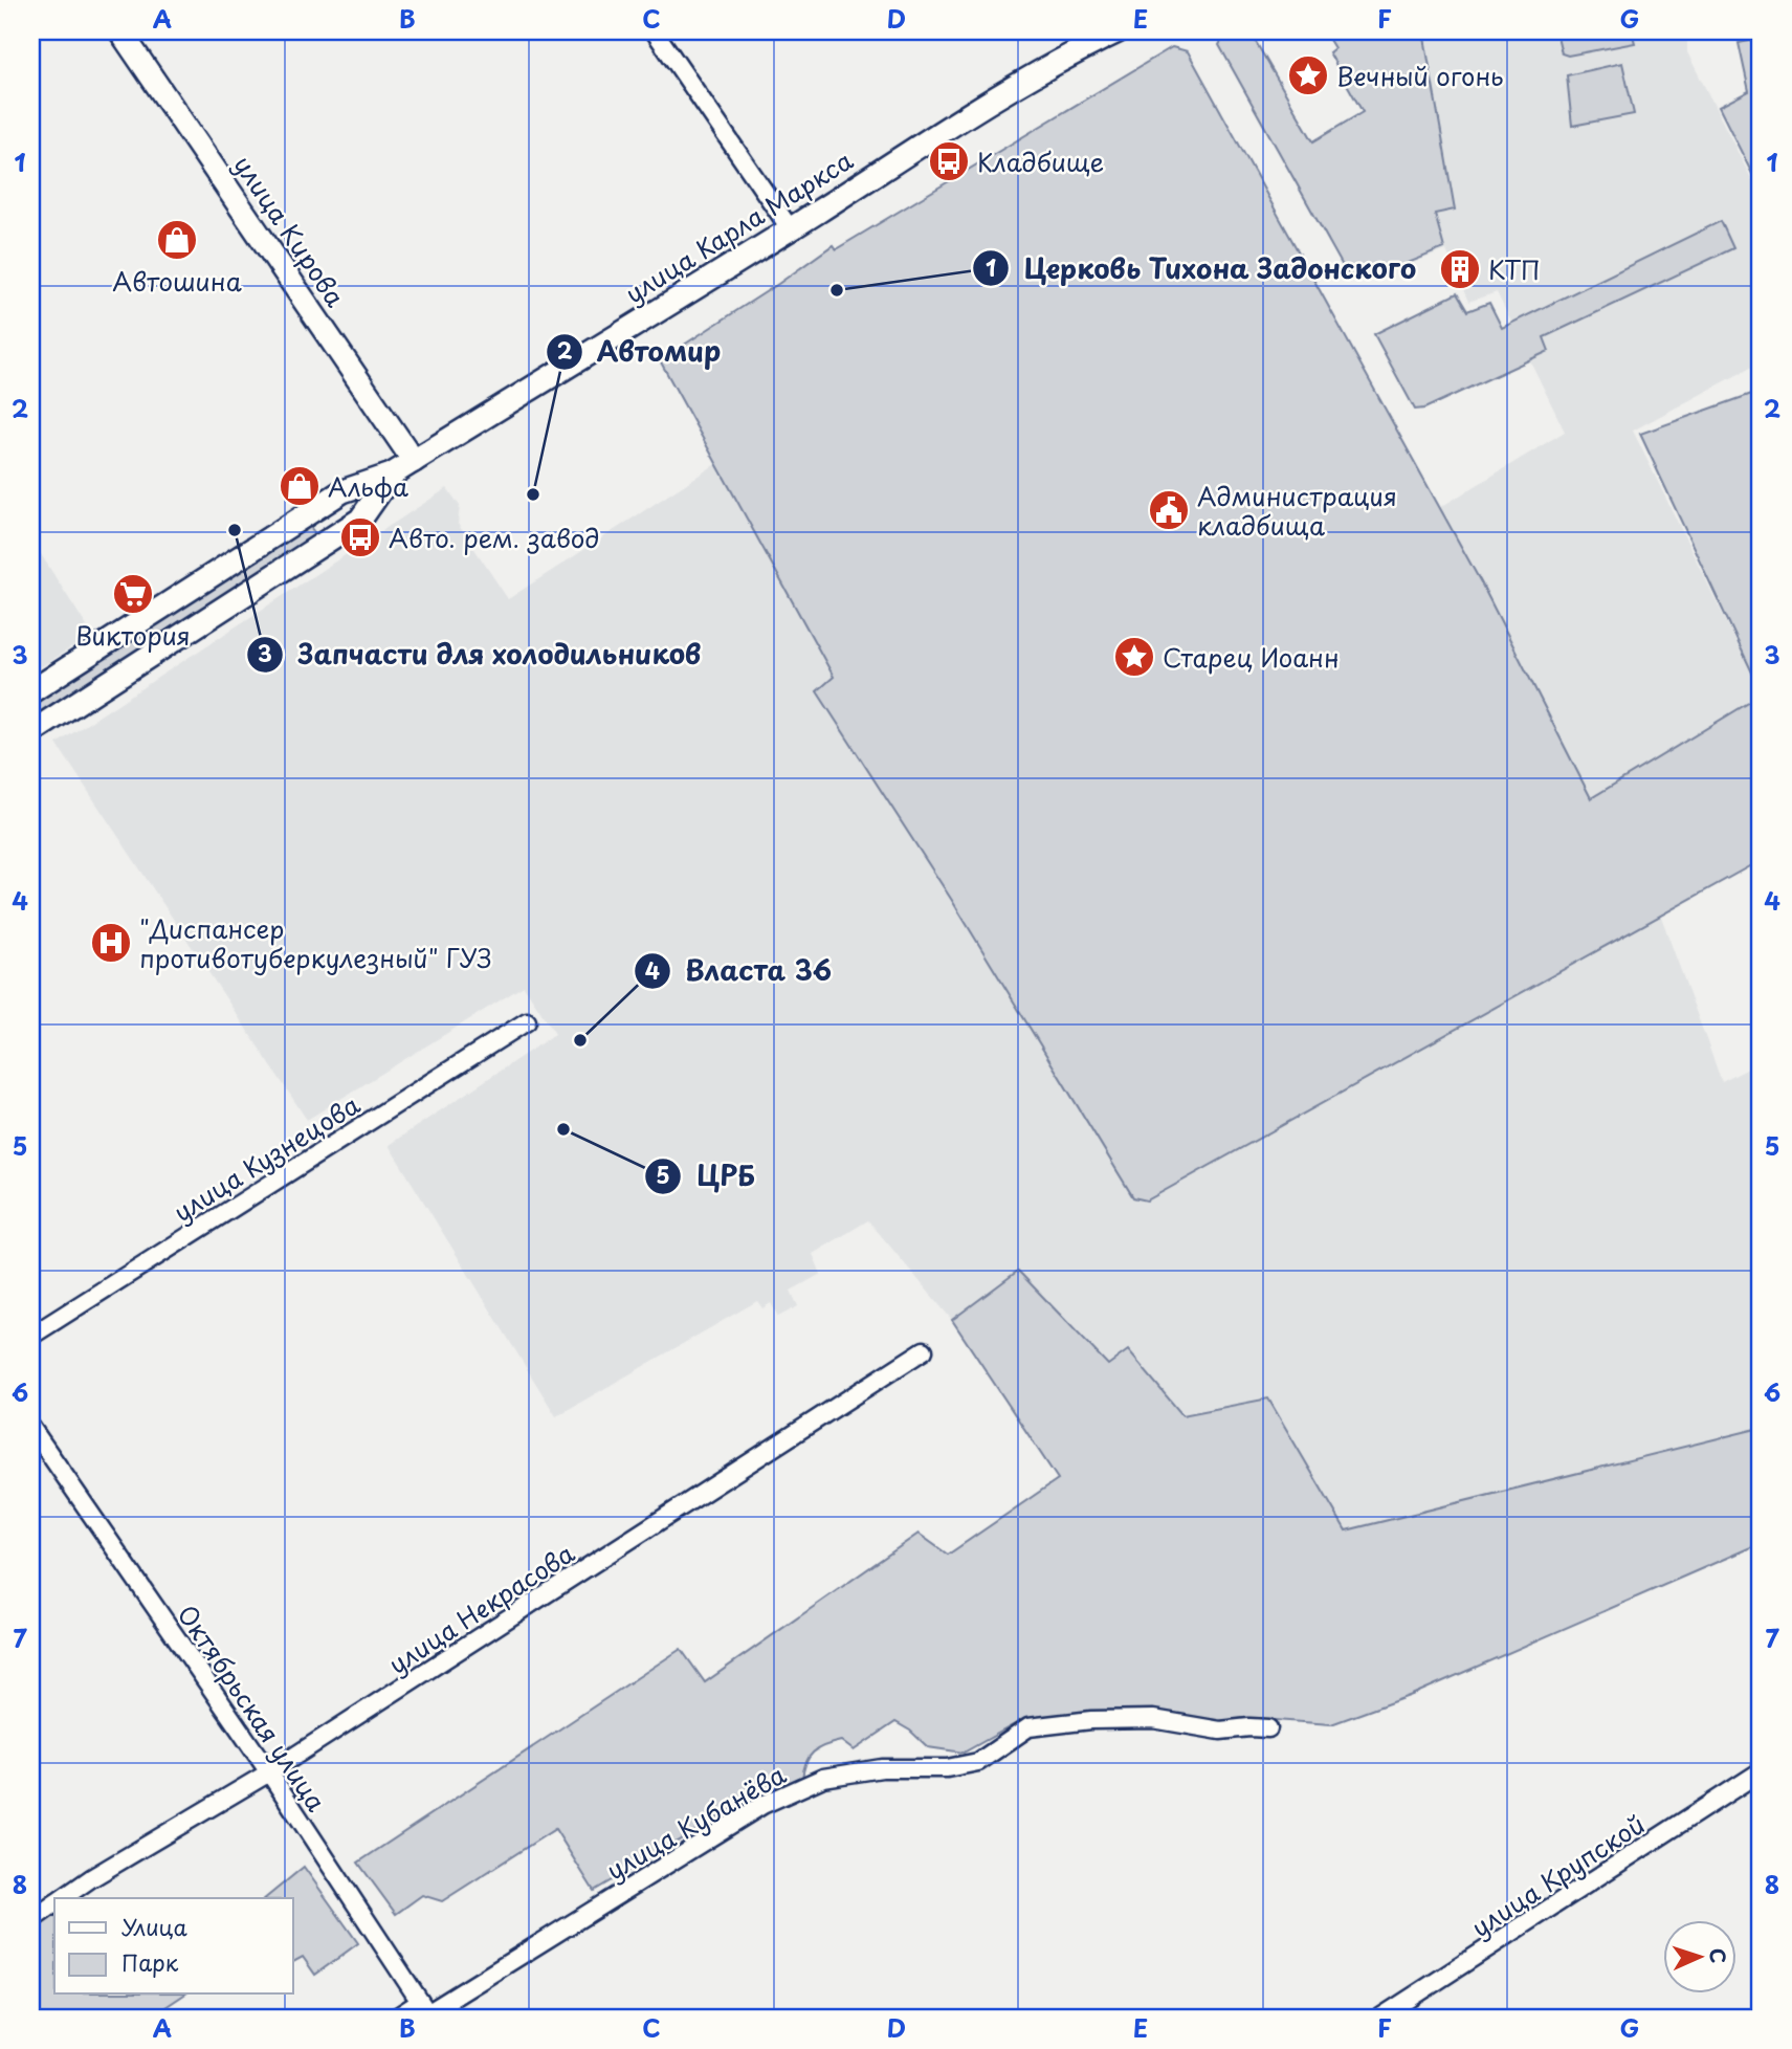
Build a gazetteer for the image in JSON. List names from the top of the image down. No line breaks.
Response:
{"streets":{"main road":["улица Карла Маркса","улица Кирова"],"street":["улица Кузнецова","улица Некрасова","Октябрьская улица","улица Кубанёва","улица Крупской"]},"crossings":[["улица Карла Маркса","улица Кирова"],["улица Некрасова","Октябрьская улица"],["Октябрьская улица","улица Кубанёва"]],"places":{"place":["Вечный огонь","Старец Иоанн"],"bus stop":["Кладбище","Авто. рем. завод"],"shop":["Автошина","Альфа"],"building":["КТП"],"other":["Церковь Тихона Задонского","Автомир","Запчасти для холодильников","Власта 36","ЦРБ"],"public building":["Администрация кладбища"],"supermarket":["Виктория"],"hospital":["\"Диспансер противотуберкулезный\" ГУЗ"]},"legend":["Улица","Парк"],"north":"right","grid":{"columns":["A","B","C","D","E","F","G"],"rows":["1","2","3","4","5","6","7","8"]}}
